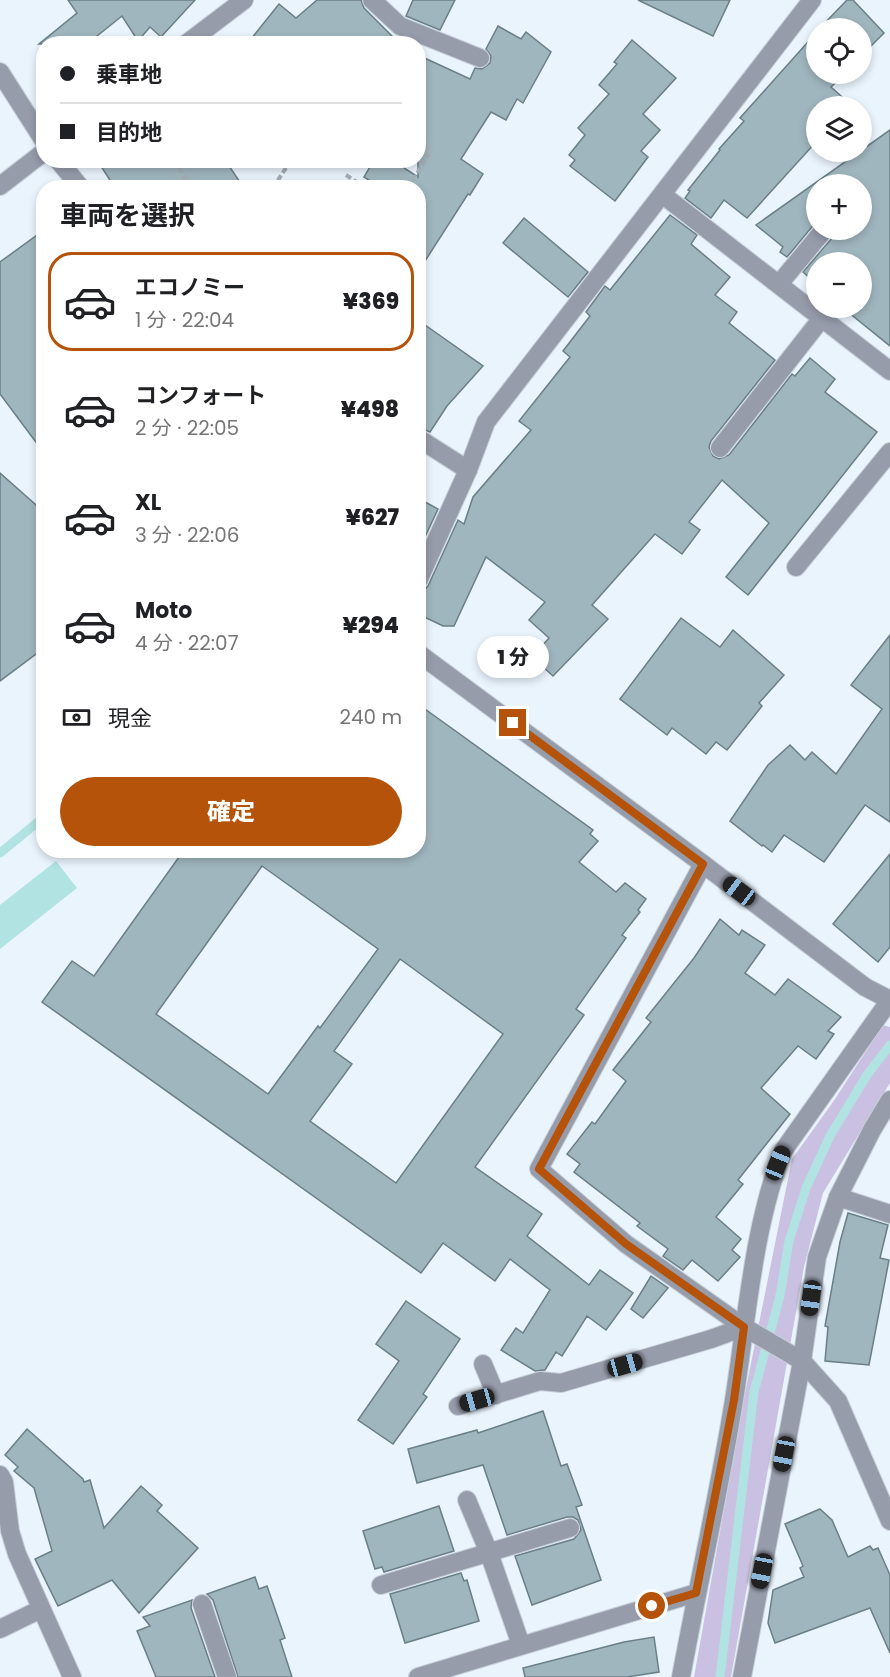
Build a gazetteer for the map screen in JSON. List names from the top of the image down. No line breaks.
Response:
{"page":{"map_buttons":["+","−"],"banner":["乗車地","目的地"],"heading":"車両を選択","list":[{"name":"エコノミー","note":"1 分 · 22:04","value":"¥369"},{"name":"コンフォート","note":"2 分 · 22:05","value":"¥498"},{"name":"XL","note":"3 分 · 22:06","value":"¥627"},{"name":"Moto","note":"4 分 · 22:07","value":"¥294"}],"bubble":"1 分","pay":["現金","240 m"],"buttons":"確定"}}
